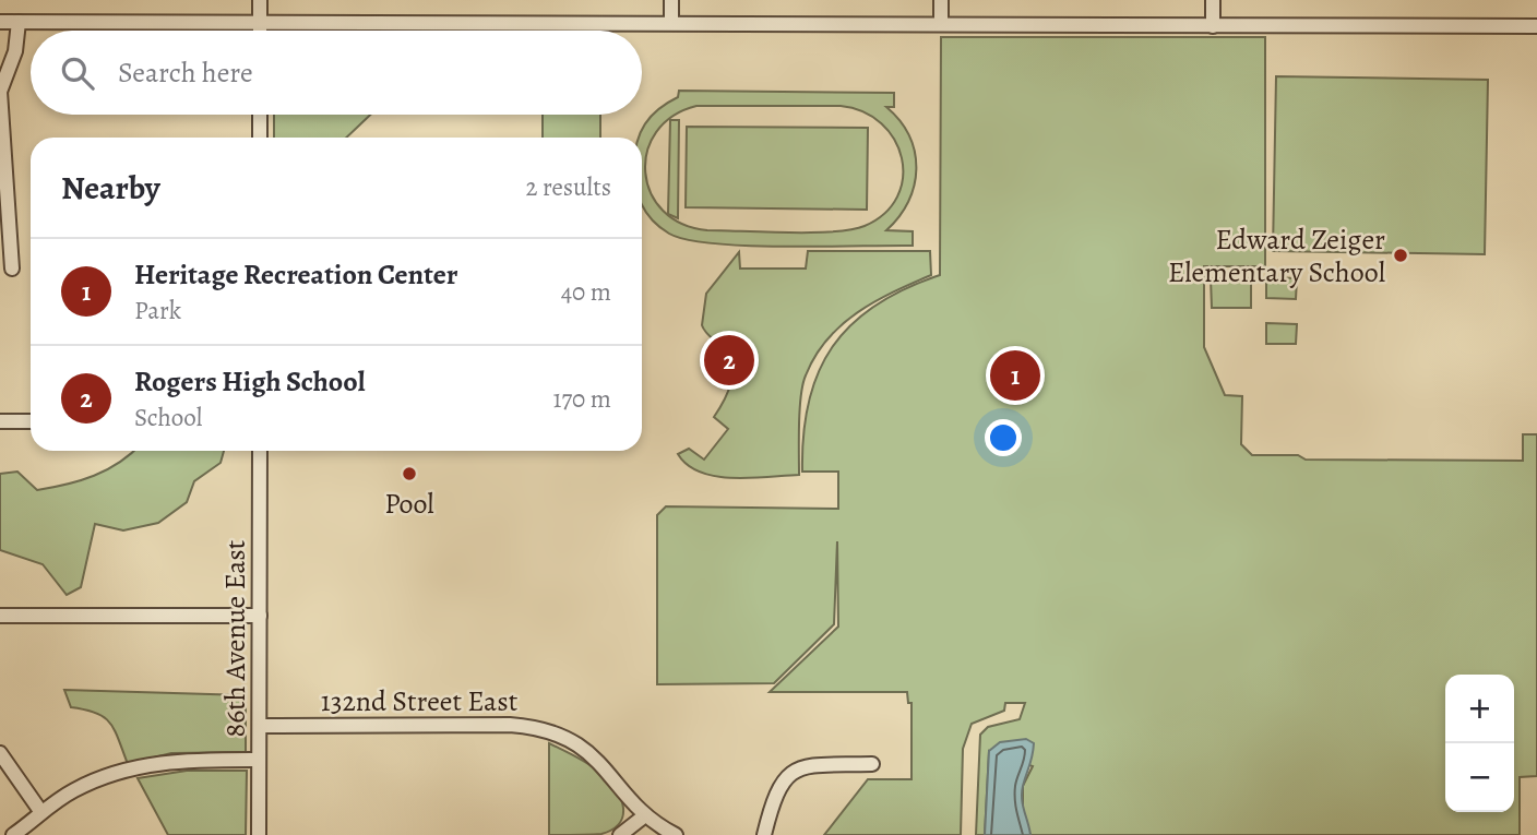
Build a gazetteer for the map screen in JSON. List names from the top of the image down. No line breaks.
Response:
{"streets":{"street":["86th Avenue East","132nd Street East"]},"crossings":[["86th Avenue East","132nd Street East"]],"places":["Edward Zeiger Elementary School","Pool"],"page":{"search":"Search here","heading":["Nearby","2 results"],"list":[{"mark":"1","name":"Heritage Recreation Center","note":"Park","value":"40 m"},{"mark":"2","name":"Rogers High School","note":"School","value":"170 m"}],"pins":["2","1"],"map_buttons":["+","−"]}}
